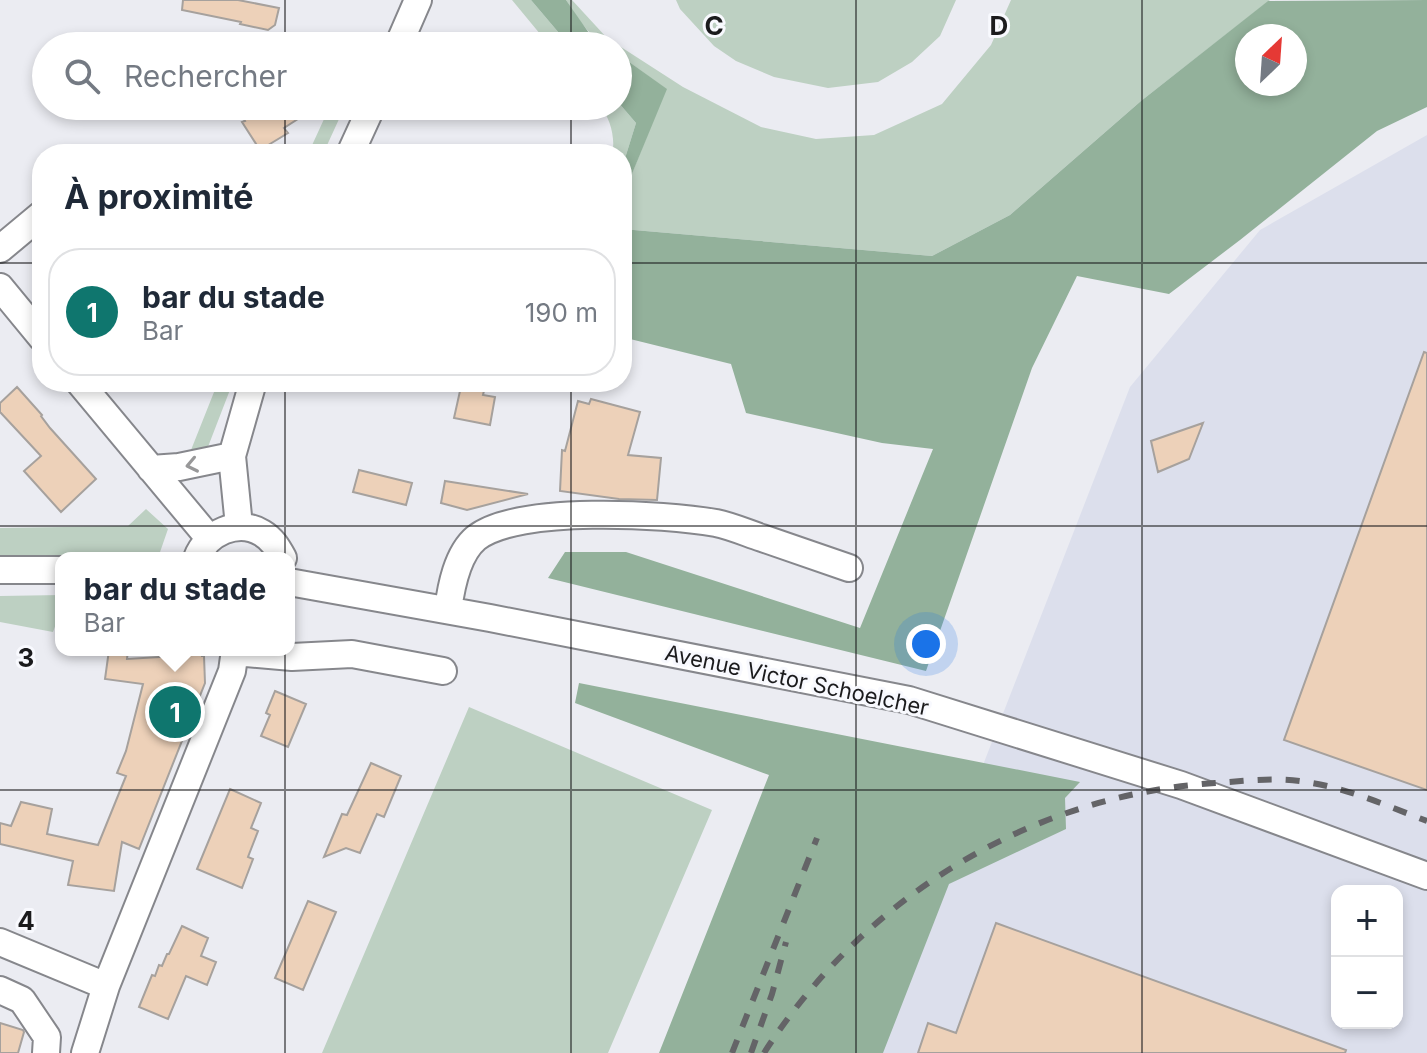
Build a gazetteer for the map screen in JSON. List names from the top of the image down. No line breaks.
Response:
{"streets":{"street":["Avenue Victor Schoelcher"]},"north":"top right","page":{"search":"Rechercher","heading":"À proximité","list":[{"mark":"1","name":"bar du stade","note":"Bar","value":"190 m"}],"popup":["bar du stade","Bar"],"pins":"1","map_buttons":["+","−"]},"grid":{"columns":["C","D"],"rows":["3","4"]}}
